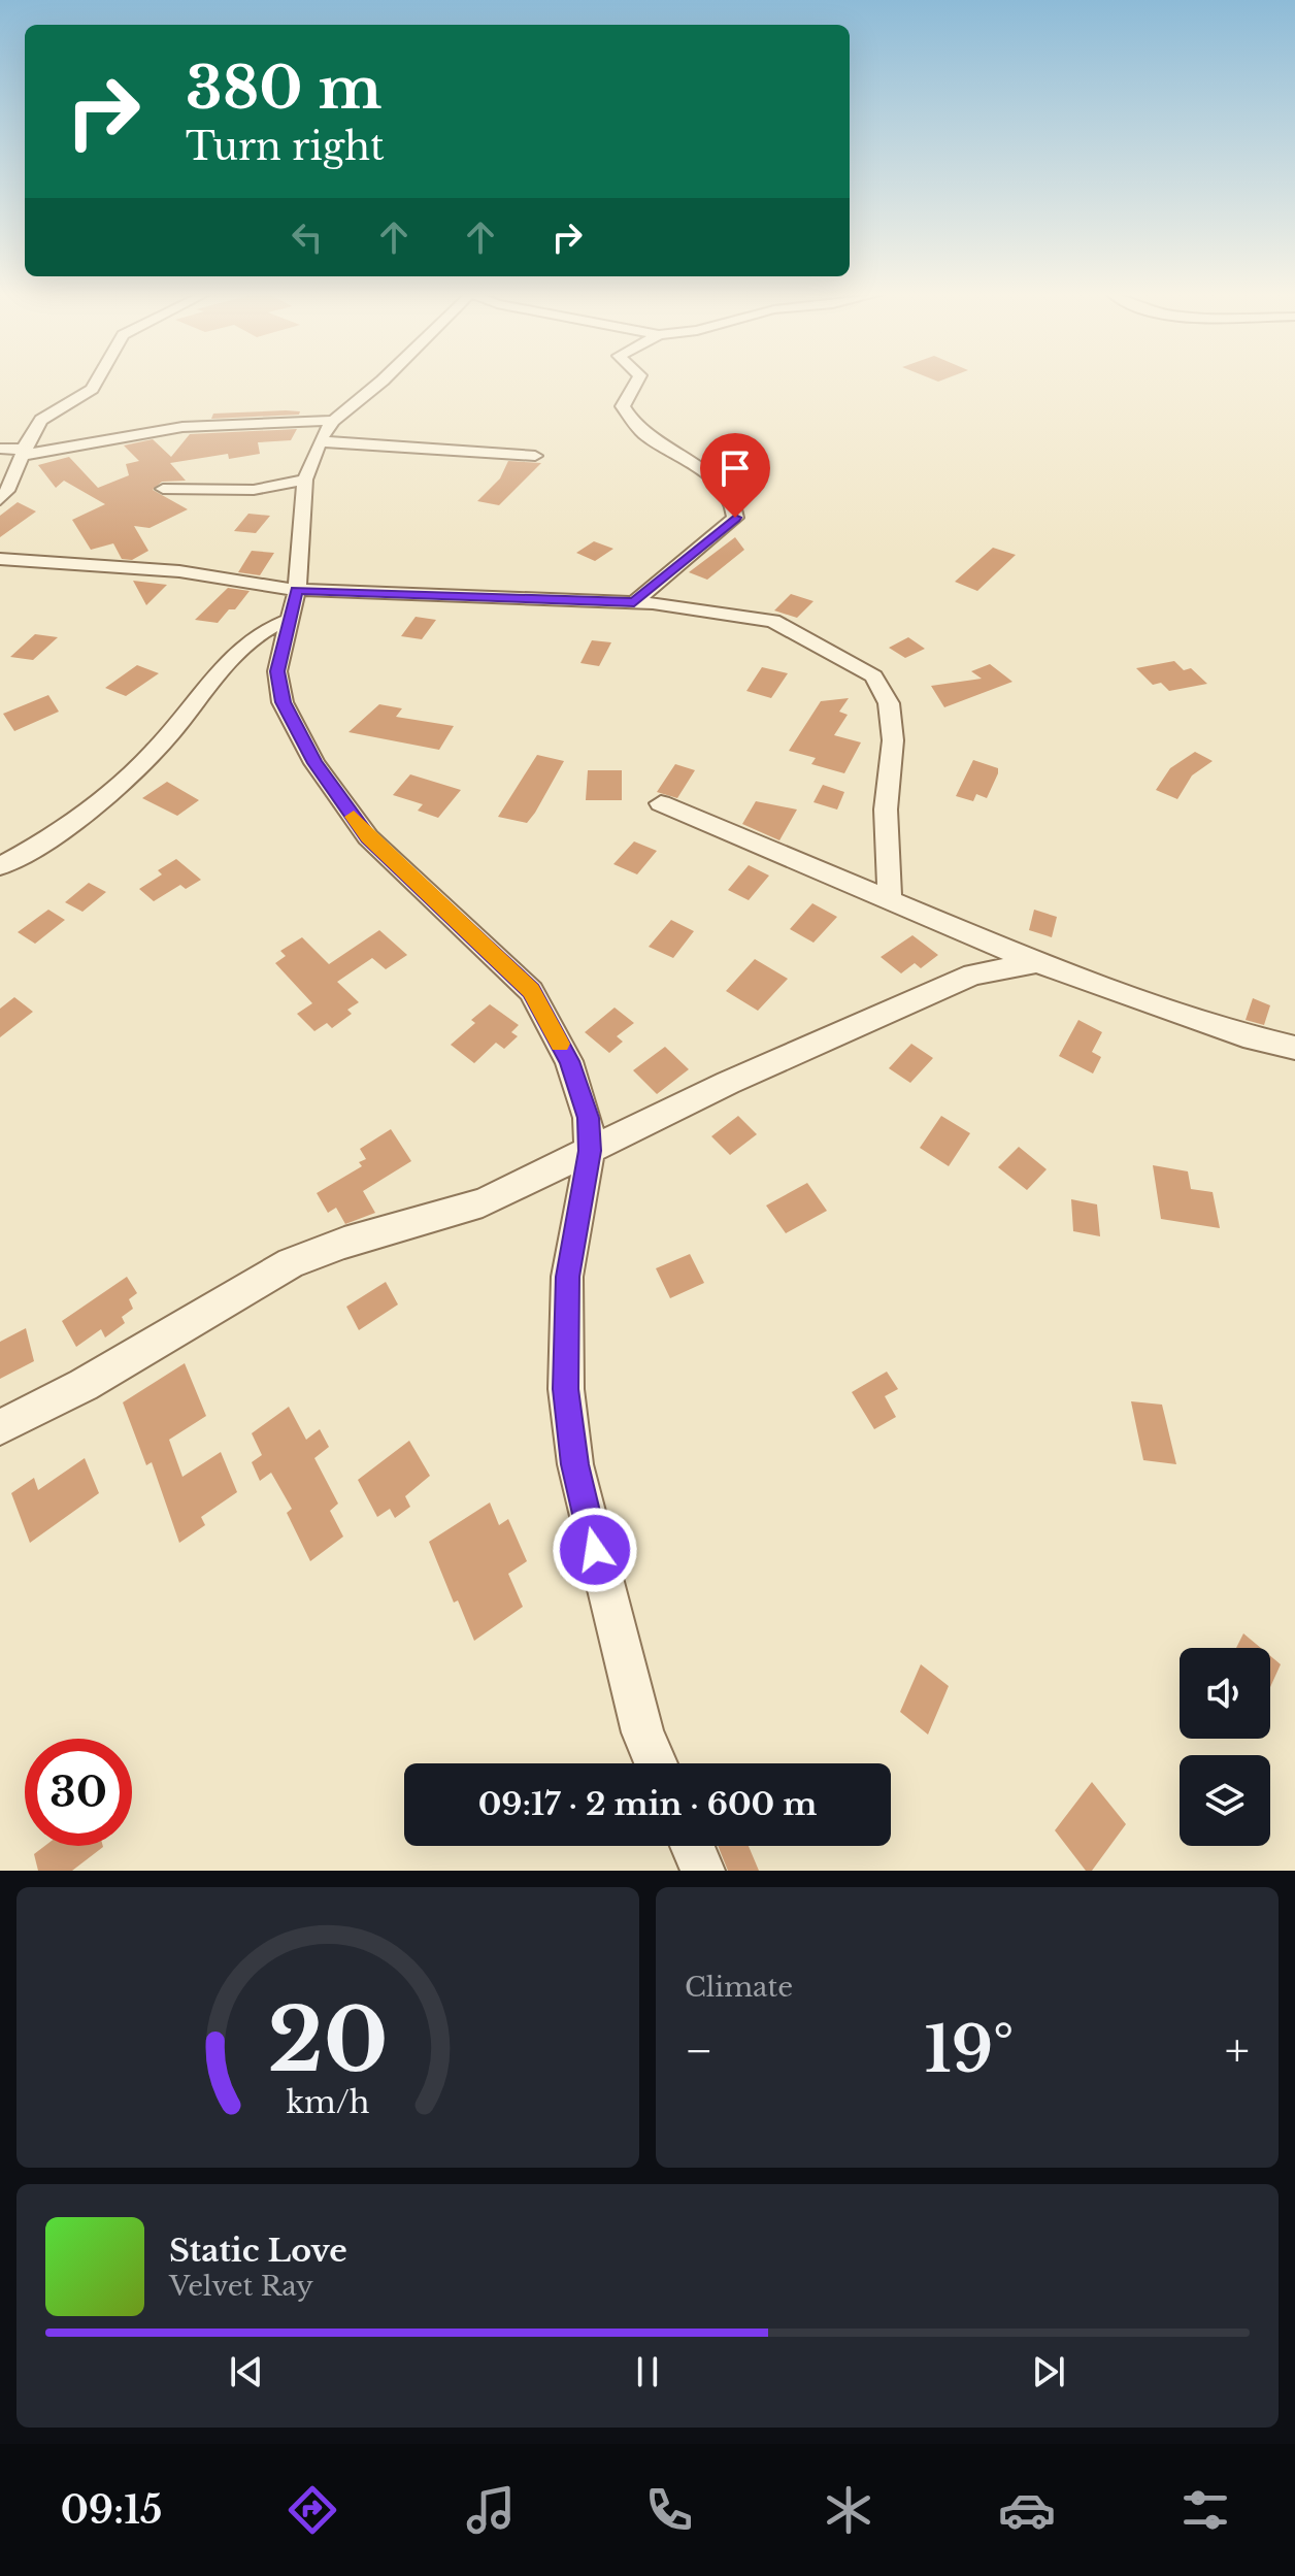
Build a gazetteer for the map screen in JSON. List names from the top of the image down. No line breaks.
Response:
{"page":{"turn":["380 m","Turn right"],"limit":"30","trip":"09:17 · 2 min · 600 m","tile":"Climate","heat":["−","19°","+"],"song":["Static Love","Velvet Ray"],"tabs":"09:15","gauge":["20","km/h"]}}
